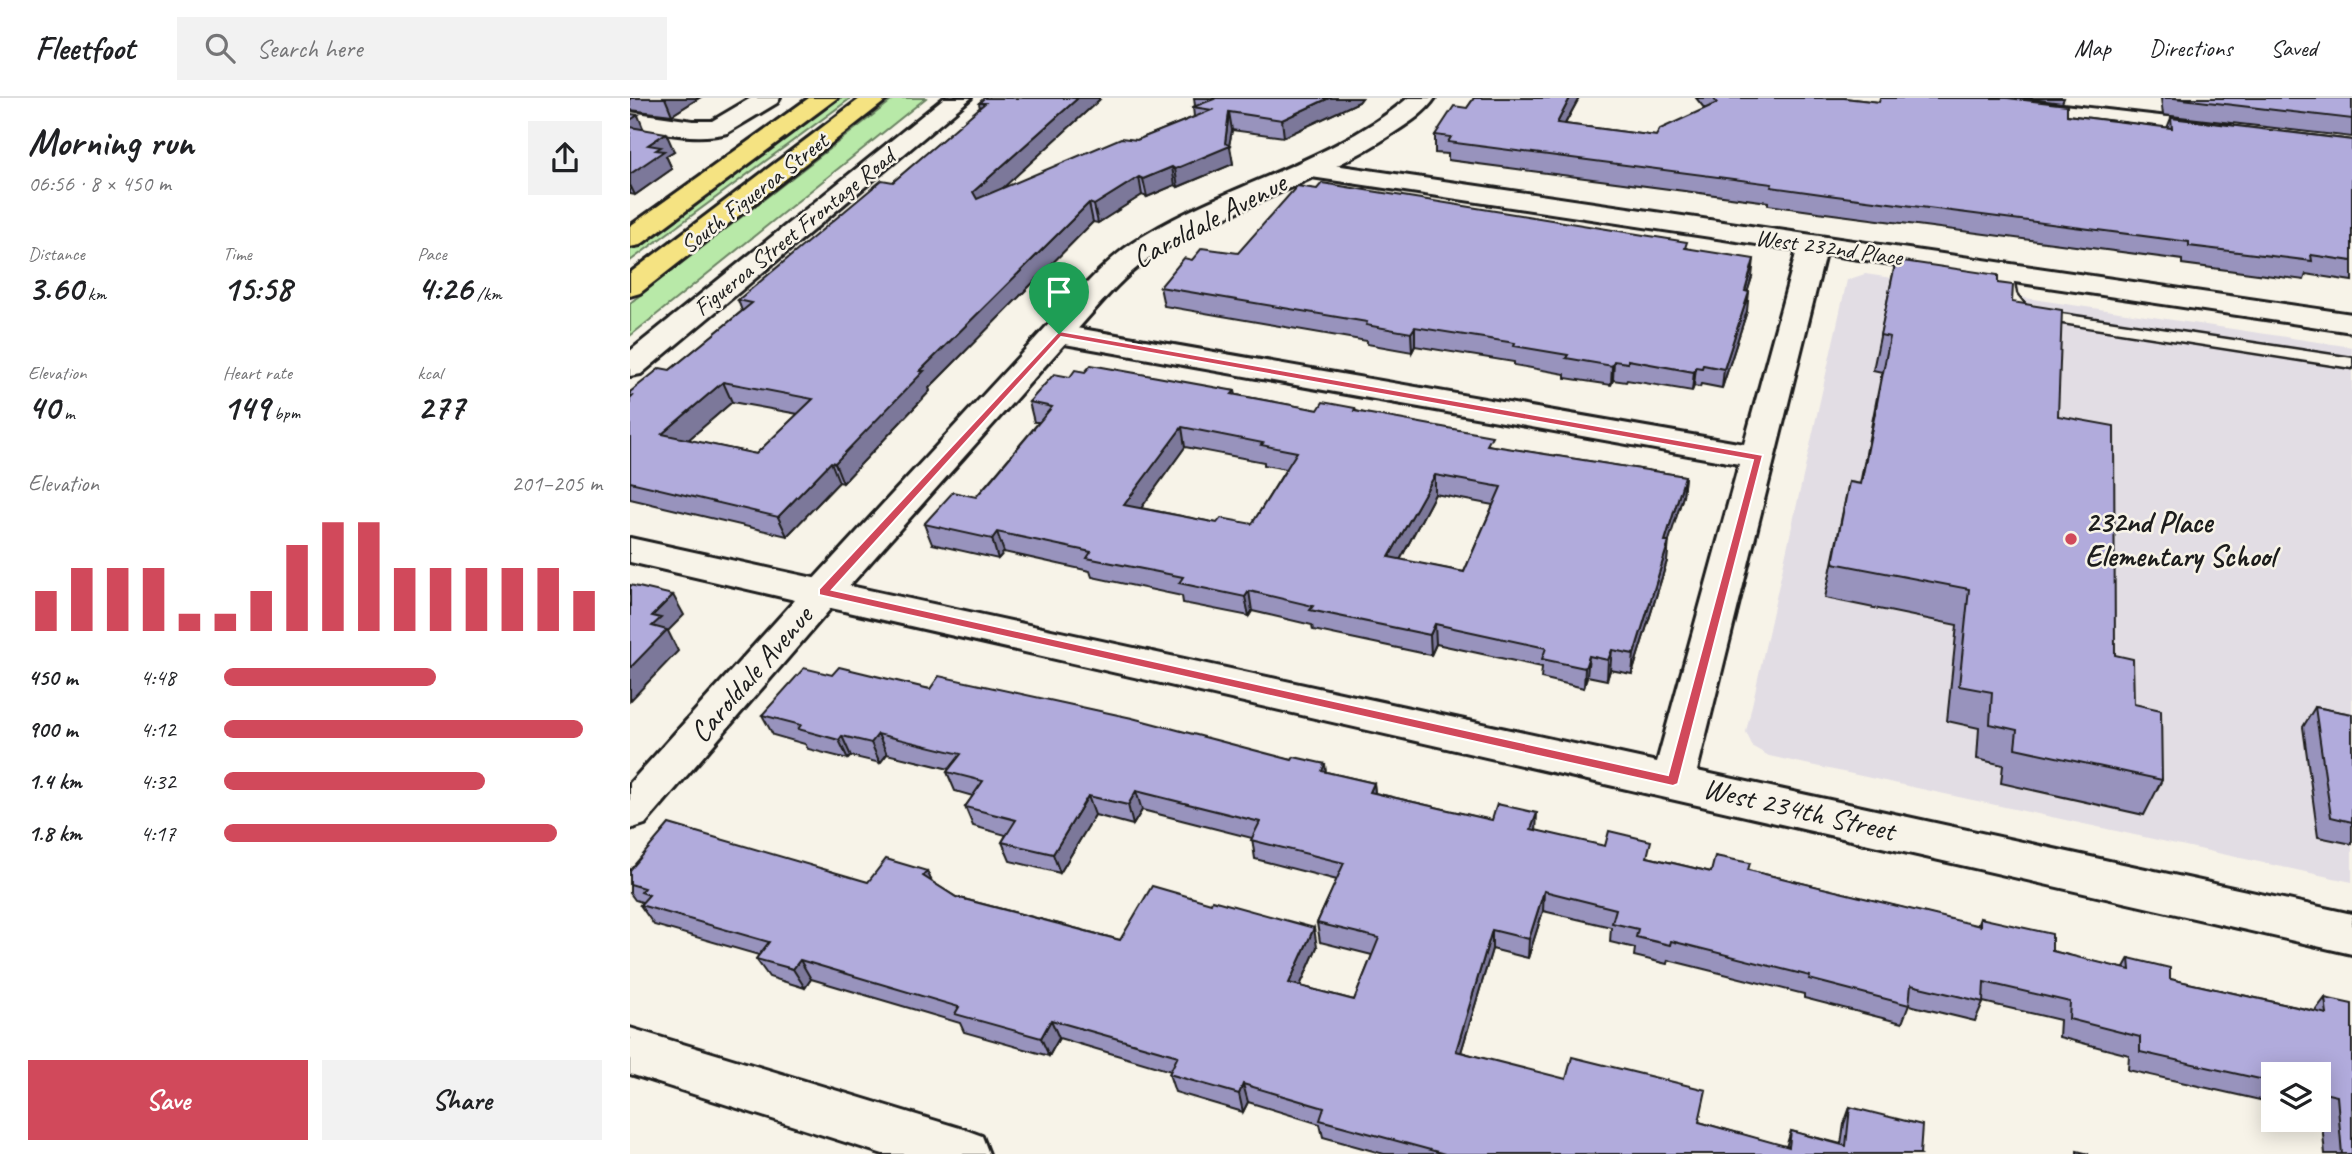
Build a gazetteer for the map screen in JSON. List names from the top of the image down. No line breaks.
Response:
{"streets":{"main road":["South Figueroa Street"],"street":["Caroldale Avenue","Figueroa Street Frontage Road","West 232nd Place","West 234th Street"]},"crossings":[["Caroldale Avenue","West 232nd Place"],["Caroldale Avenue","West 234th Street"]],"places":["232nd Place Elementary School"],"page":{"header":"Fleetfoot","search":"Search here","nav":["Map","Directions","Saved"],"heading":["Morning run","06:56 · 8 × 450 m"],"stats":[["Distance","3.60 km"],["Time","15:58"],["Pace","4:26 /km"],["Elevation","40 m"],["Heart rate","149 bpm"],["kcal","277"]],"chart":["Elevation","201–205 m"],"list":[{"name":"450 m","note":"4:48"},{"name":"900 m","note":"4:12"},{"name":"1.4 km","note":"4:32"},{"name":"1.8 km","note":"4:17"}],"buttons":["Save","Share"]}}
